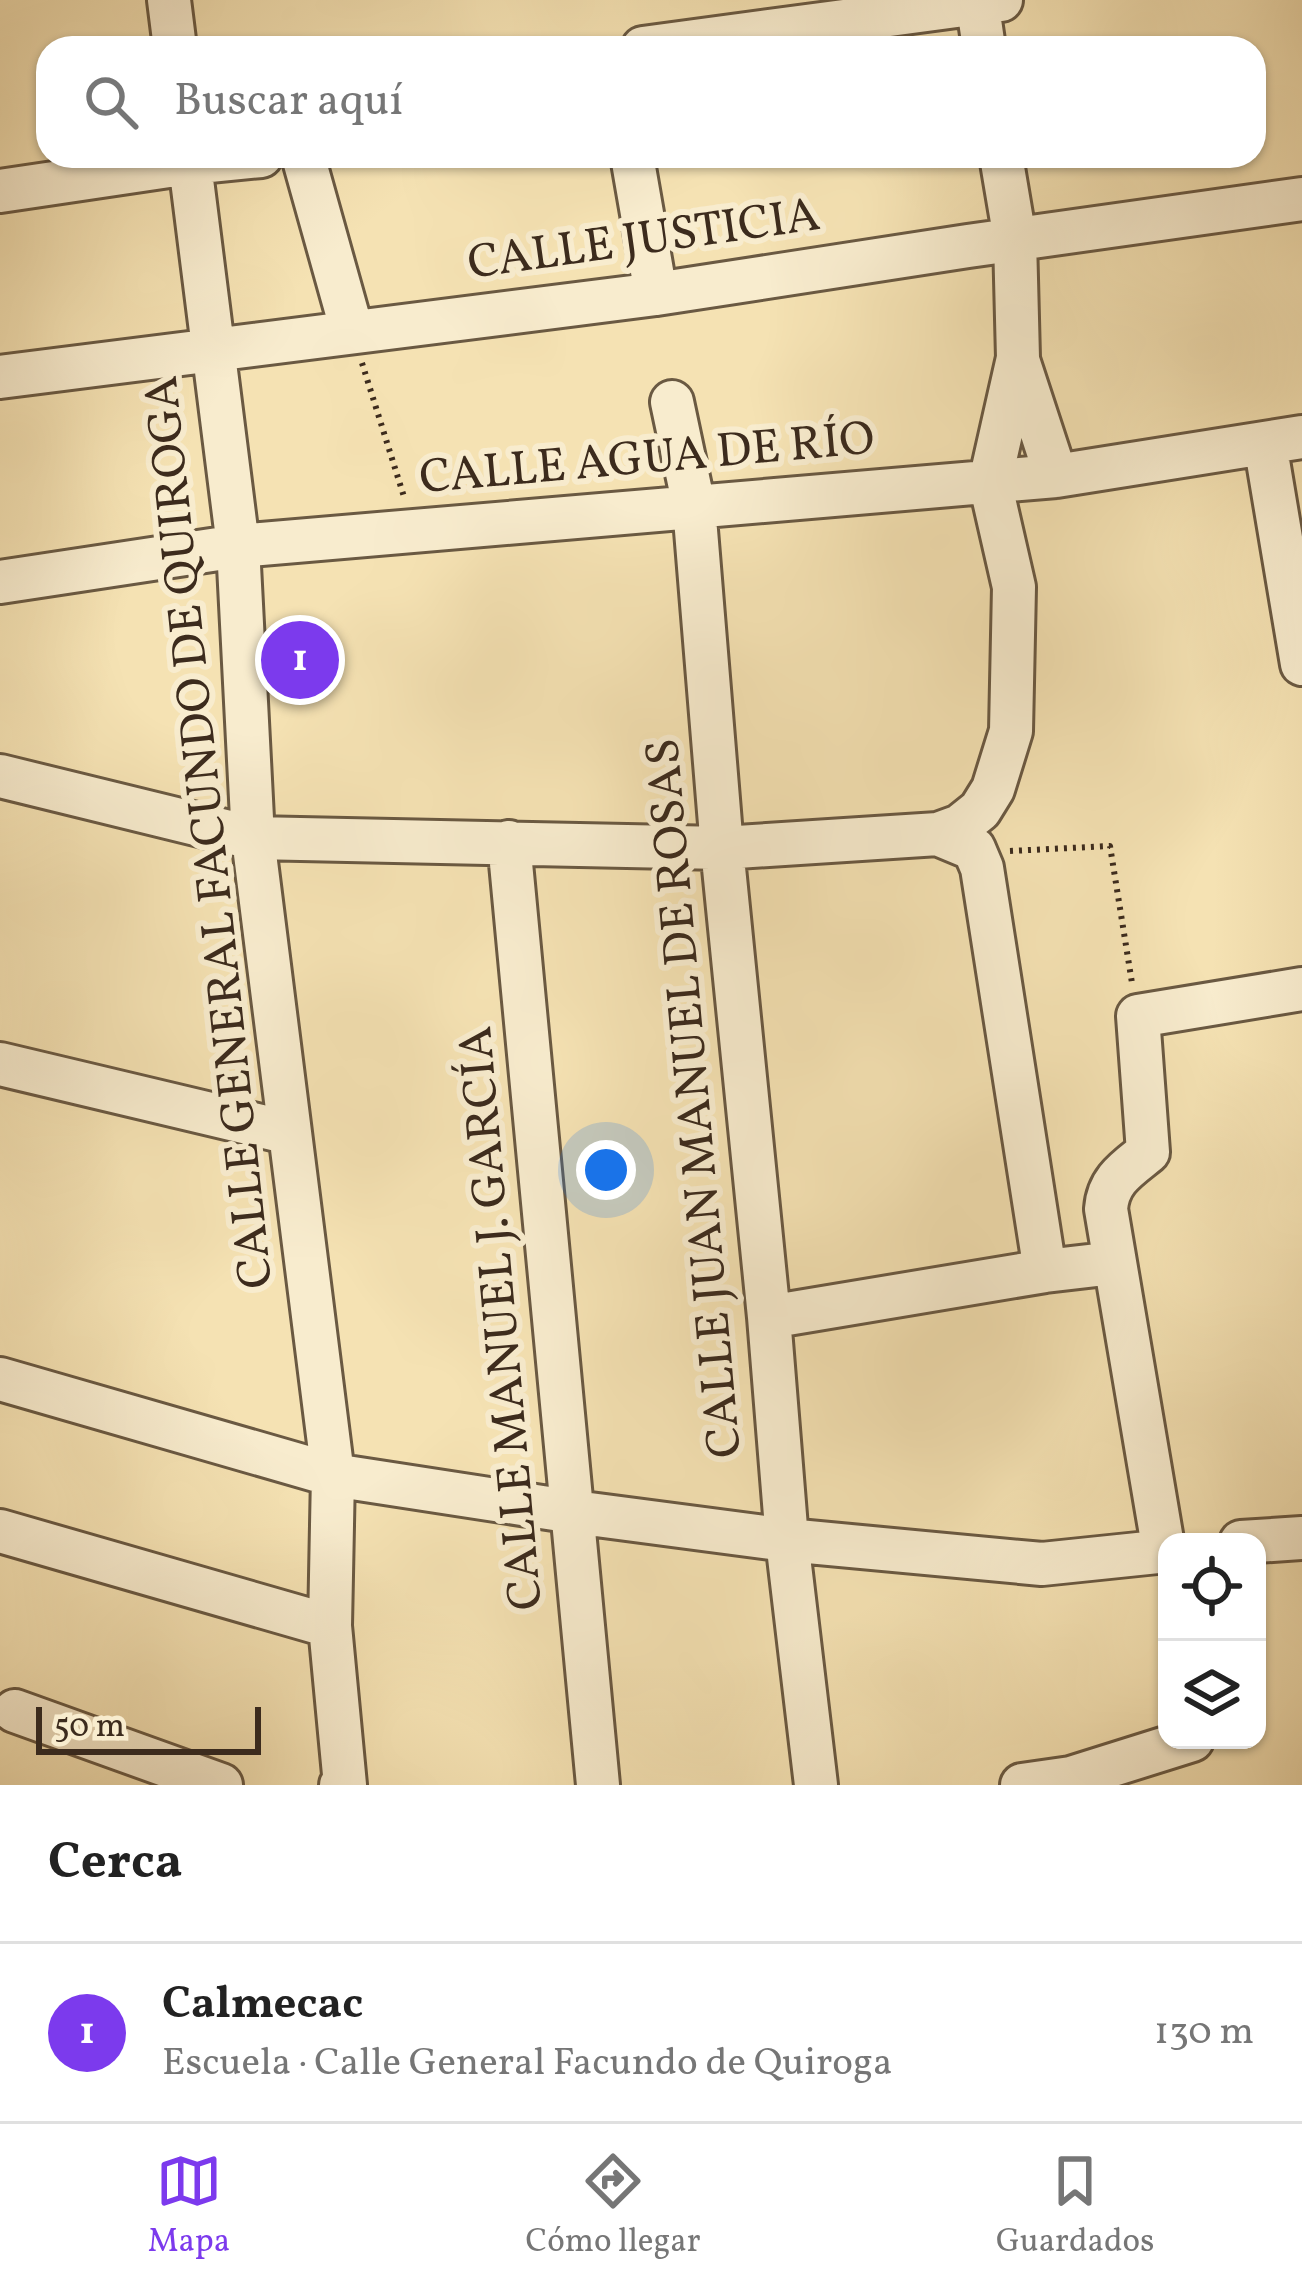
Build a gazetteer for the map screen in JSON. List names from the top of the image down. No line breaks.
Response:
{"streets":{"street":["CALLE JUSTICIA","CALLE AGUA DE RÍO","CALLE GENERAL FACUNDO DE QUIROGA","CALLE JUAN MANUEL DE ROSAS","CALLE MANUEL J. GARCÍA"]},"crossings":[["CALLE JUSTICIA","CALLE GENERAL FACUNDO DE QUIROGA"],["CALLE AGUA DE RÍO","CALLE GENERAL FACUNDO DE QUIROGA"],["CALLE AGUA DE RÍO","CALLE JUAN MANUEL DE ROSAS"]],"scale_bar":"50 m","page":{"search":"Buscar aquí","pins":"1","scale":"50 m","heading":"Cerca","list":[{"mark":"1","name":"Calmecac","note":"Escuela · Calle General Facundo de Quiroga","value":"130 m"}],"nav":["Mapa","Cómo llegar","Guardados"]}}
